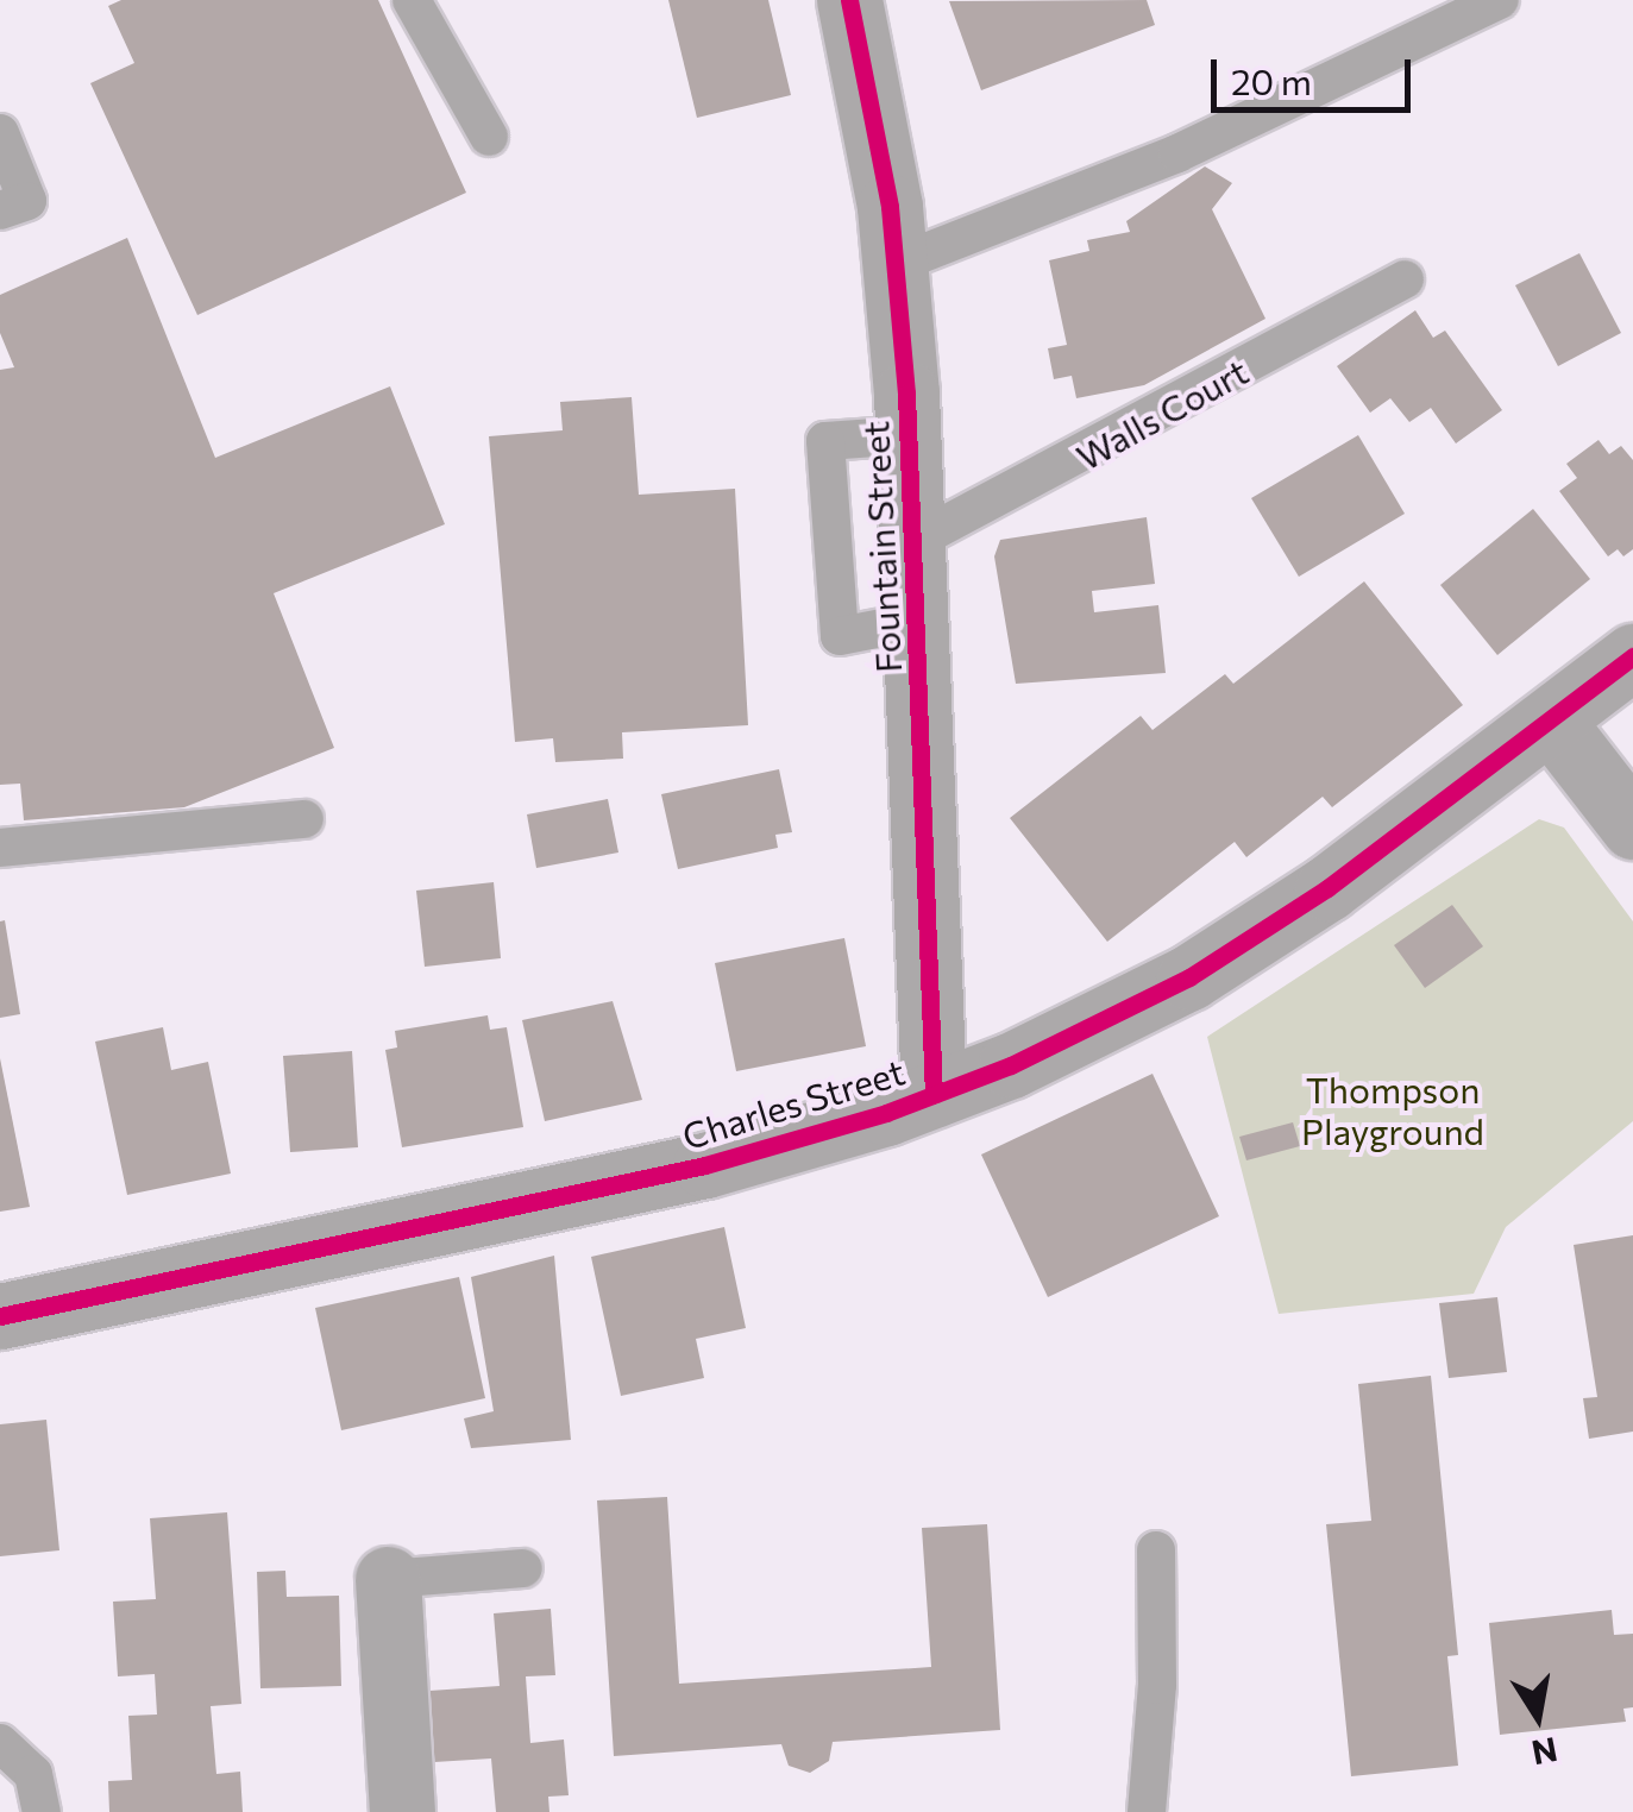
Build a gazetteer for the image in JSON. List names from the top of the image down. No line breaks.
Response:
{"streets":{"street":["Fountain Street","Charles Street"],"lane":["Walls Court"]},"crossings":[["Walls Court","Fountain Street"],["Fountain Street","Charles Street"]],"parks":["Thompson Playground"],"scale_bar":"20 m","north":"bottom"}
